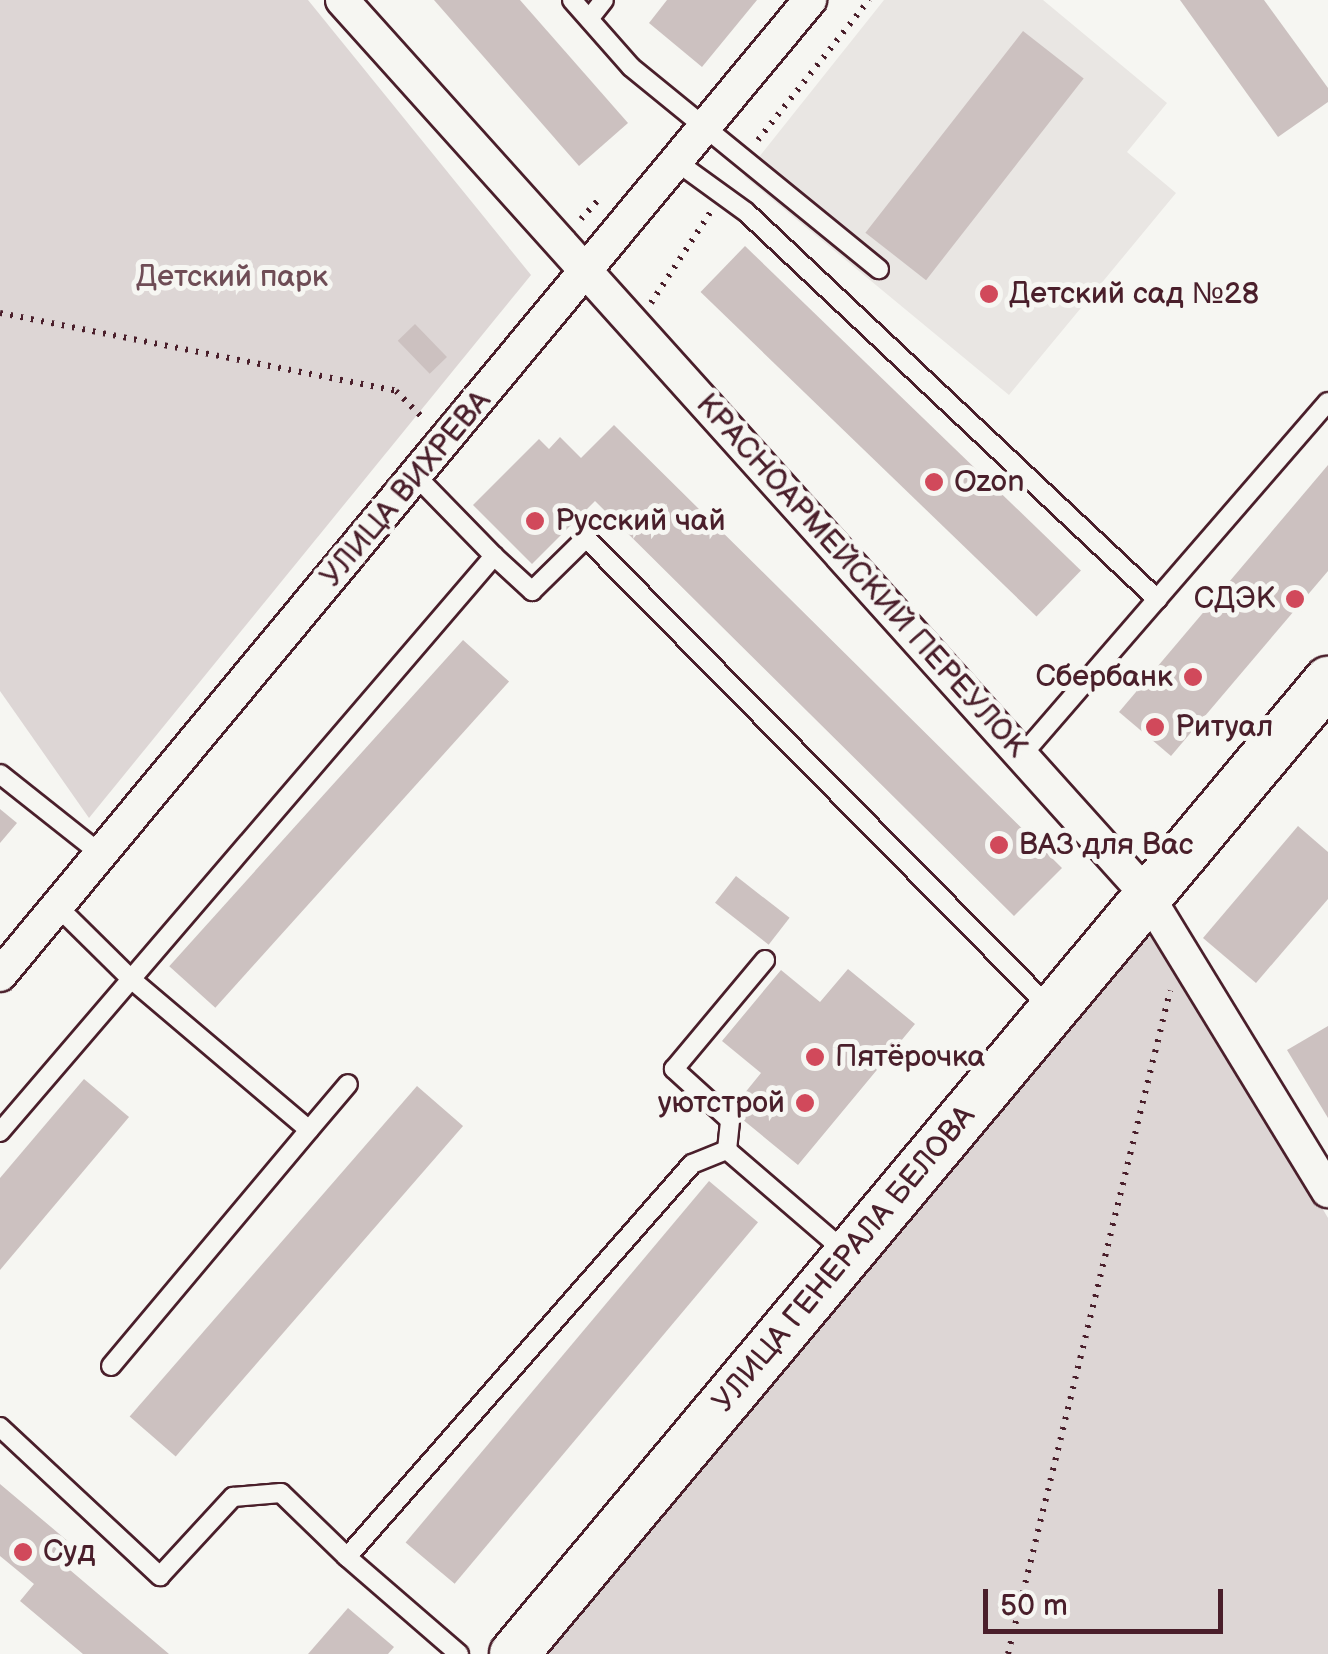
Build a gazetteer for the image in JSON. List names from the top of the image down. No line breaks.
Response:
{"streets":{"street":["УЛИЦА ВИХРЕВА","КРАСНОАРМЕЙСКИЙ ПЕРЕУЛОК","УЛИЦА ГЕНЕРАЛА БЕЛОВА"]},"crossings":[["УЛИЦА ВИХРЕВА","КРАСНОАРМЕЙСКИЙ ПЕРЕУЛОК"],["КРАСНОАРМЕЙСКИЙ ПЕРЕУЛОК","УЛИЦА ГЕНЕРАЛА БЕЛОВА"]],"parks":["Детский парк"],"places":["Детский сад №28","Ozon","Русский чай","СДЭК","Сбербанк","Ритуал","ВАЗ для Вас","Пятёрочка","уютстрой","Суд"],"scale_bar":"50 m"}
